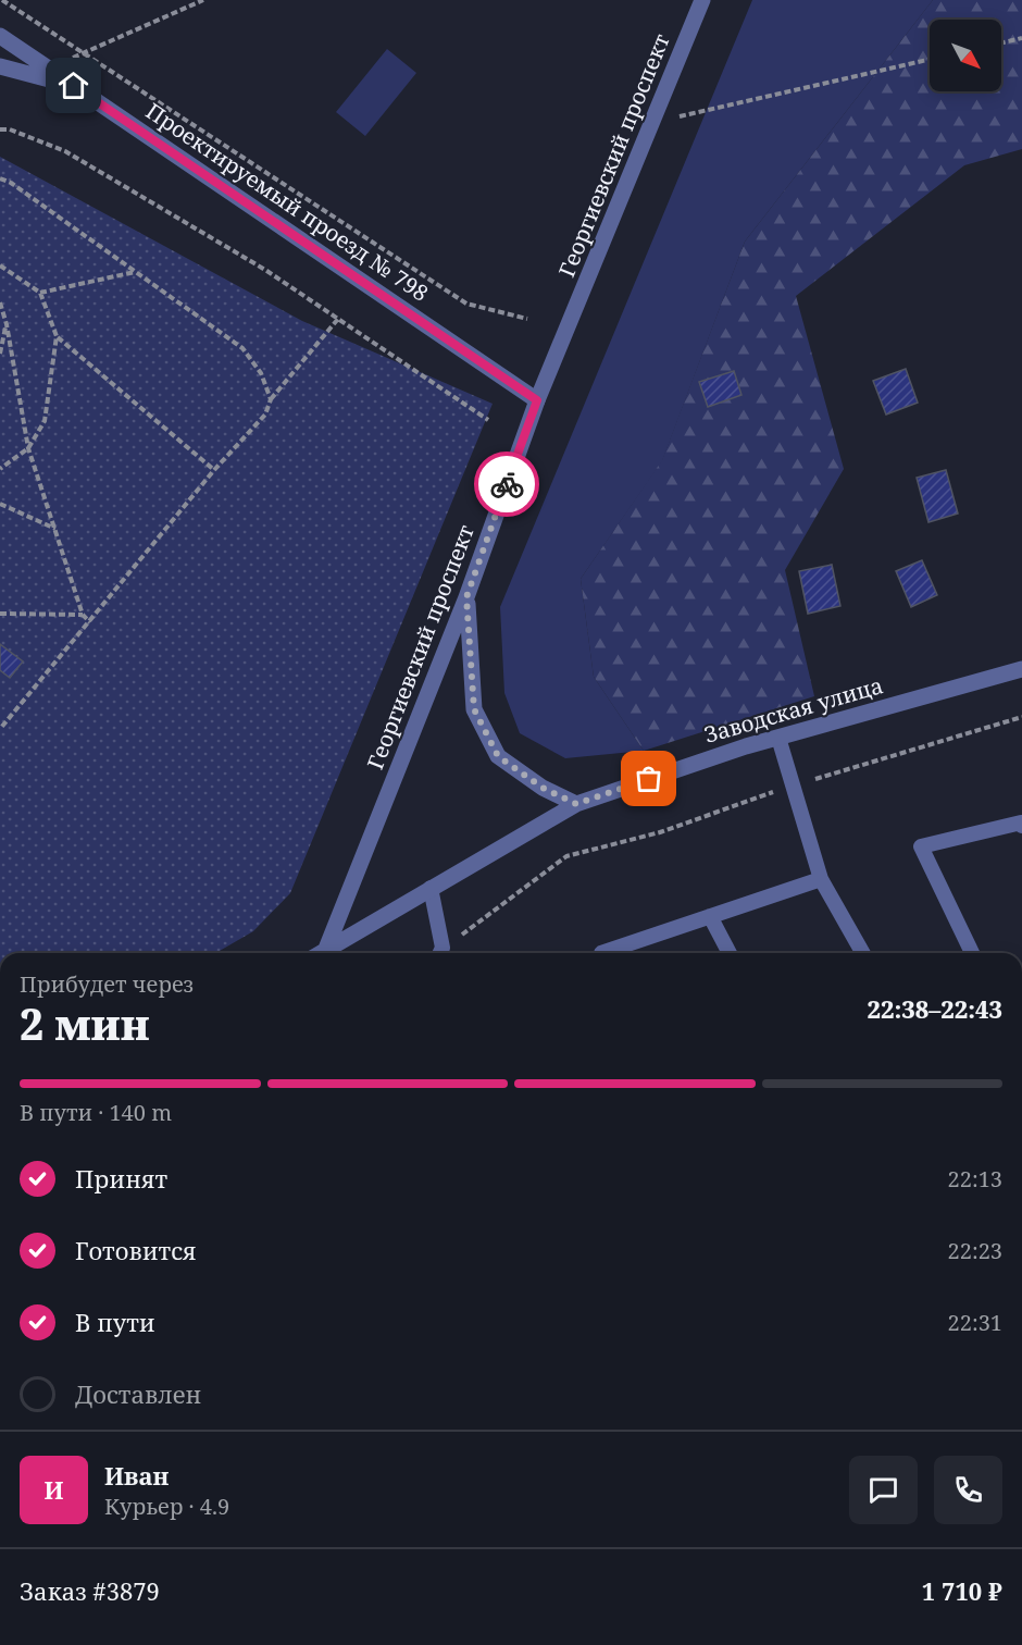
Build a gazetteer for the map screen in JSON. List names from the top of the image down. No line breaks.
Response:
{"streets":{"street":["Георгиевский проспект","Проектируемый проезд № 798","Заводская улица"]},"crossings":[["Георгиевский проспект","Проектируемый проезд № 798"],["Георгиевский проспект","Заводская улица"]],"north":"bottom right","page":{"heading":["2 мин","Прибудет через","22:38–22:43"],"panel":["Иван","Курьер · 4.9","Заказ #3879","1 710 ₽"],"bar":"В пути · 140 m","list":[["Принят","22:13"],["Готовится","22:23"],["В пути","22:31"],"Доставлен"],"round":"И"}}
